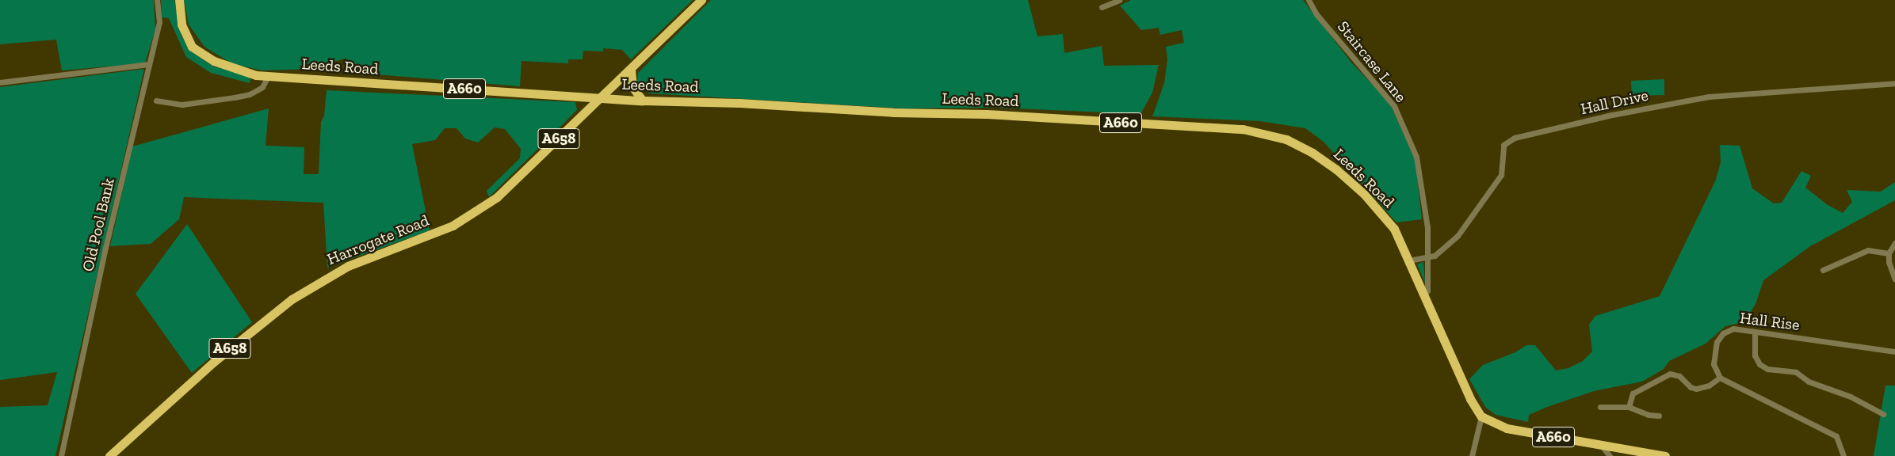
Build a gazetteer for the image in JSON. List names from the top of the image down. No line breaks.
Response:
{"streets":{"highway":["Leeds Road","A660","A658","Harrogate Road"],"street":["Staircase Lane","Hall Drive","Old Pool Bank","Hall Rise"]},"crossings":[["Staircase Lane","Leeds Road"],["Staircase Lane","Hall Drive"],["Leeds Road","A660"],["Leeds Road","Hall Drive"],["Leeds Road","A658"],["Leeds Road","Harrogate Road"],["A658","Harrogate Road"]]}
